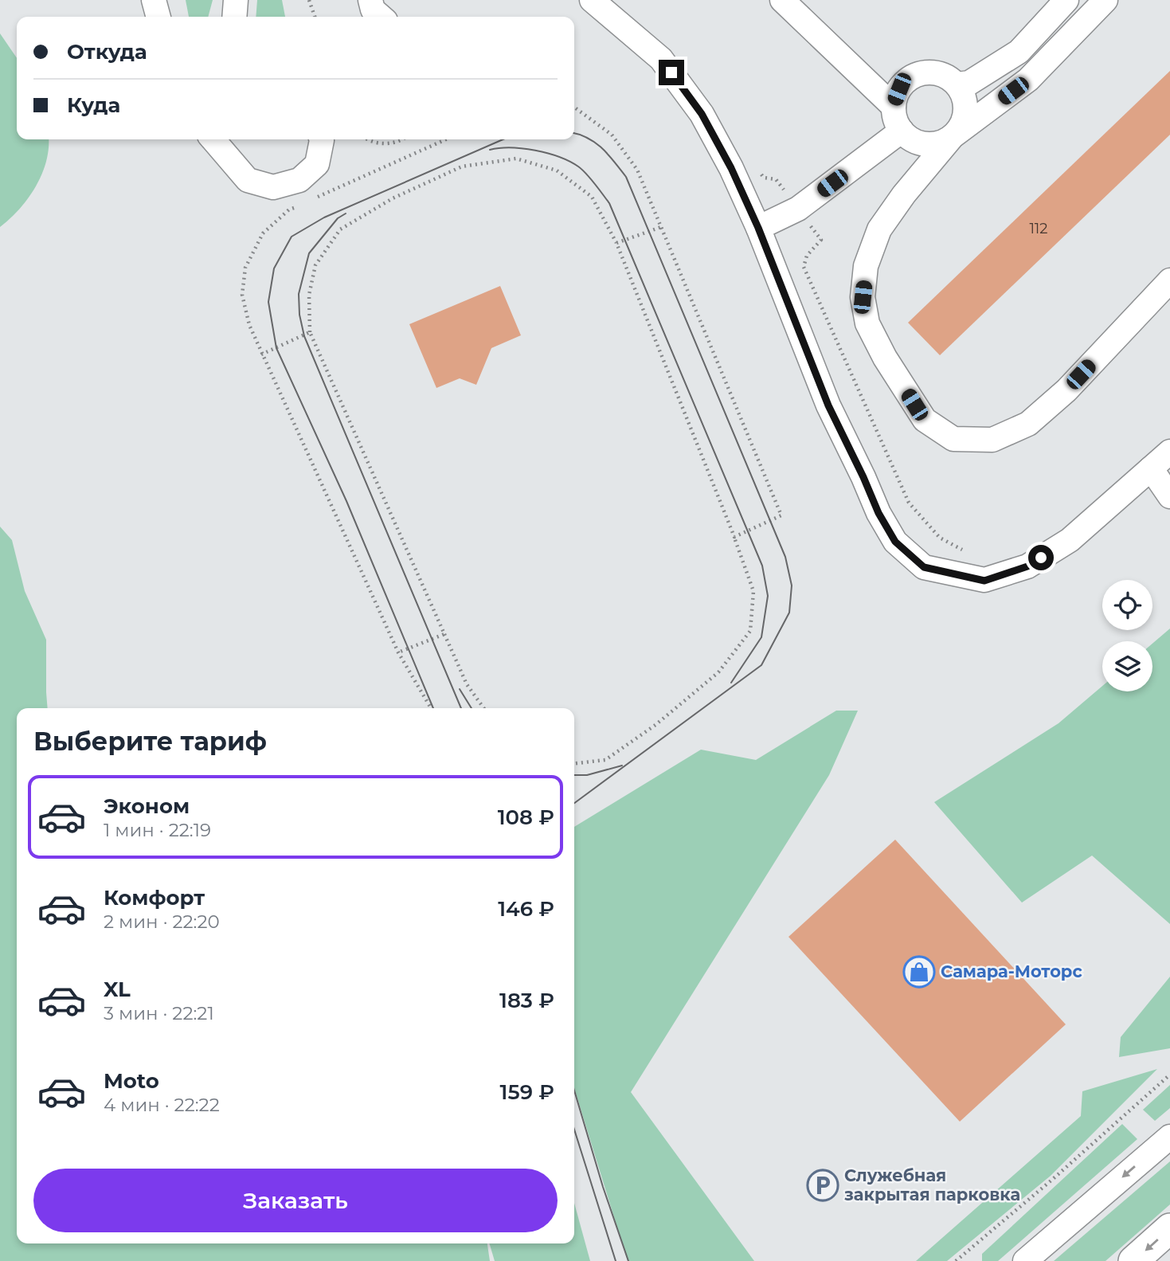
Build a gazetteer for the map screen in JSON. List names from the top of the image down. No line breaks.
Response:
{"places":{"shop":["Самара-Моторс"],"parking":["Служебная закрытая парковка"]},"house_numbers":["112"],"page":{"banner":["Откуда","Куда"],"heading":"Выберите тариф","list":[{"name":"Эконом","note":"1 мин · 22:19","value":"108 ₽"},{"name":"Комфорт","note":"2 мин · 22:20","value":"146 ₽"},{"name":"XL","note":"3 мин · 22:21","value":"183 ₽"},{"name":"Moto","note":"4 мин · 22:22","value":"159 ₽"}],"buttons":"Заказать"}}
